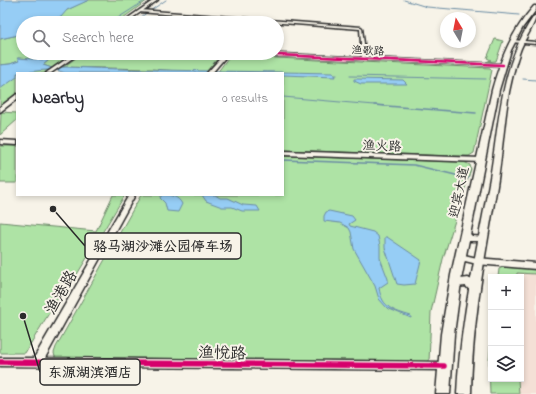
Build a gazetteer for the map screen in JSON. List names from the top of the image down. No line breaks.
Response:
{"streets":{"highway":["迎宾大道"],"street":["渔歌路","渔火路","渔港路","渔悦路"]},"crossings":[["渔歌路","迎宾大道"],["渔火路","迎宾大道"],["迎宾大道","渔悦路"],["渔港路","渔悦路"]],"places":["骆马湖沙滩公园停车场","东源湖滨酒店"],"north":"top","page":{"search":"Search here","heading":["Nearby","0 results"],"map_buttons":["+","−"]}}
